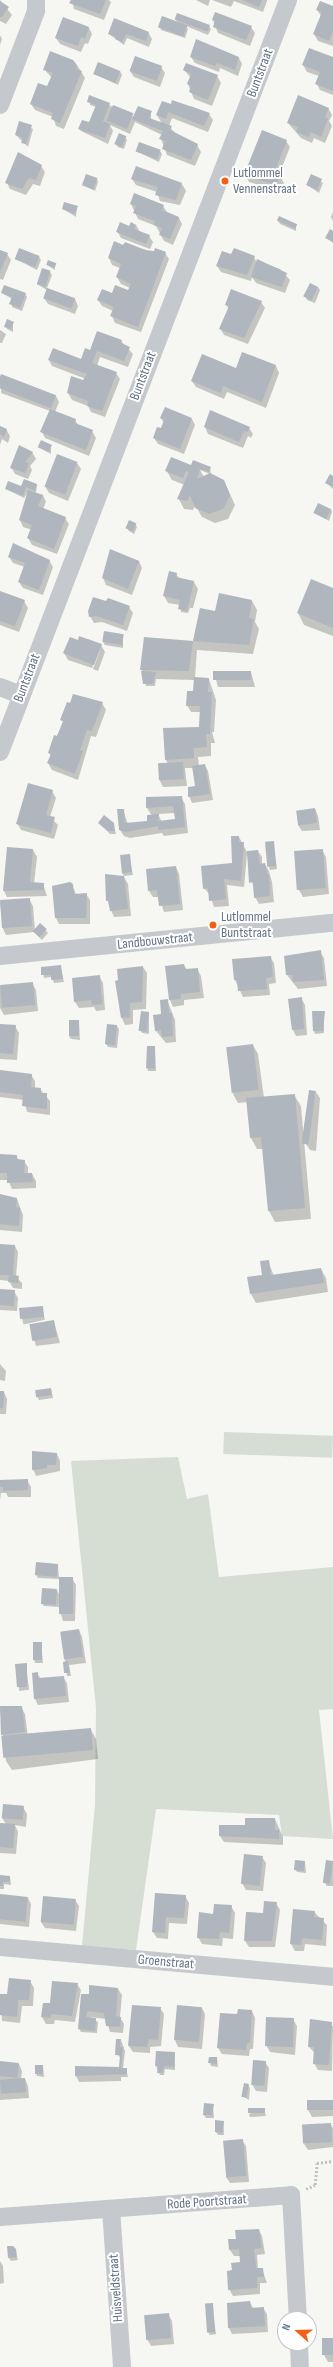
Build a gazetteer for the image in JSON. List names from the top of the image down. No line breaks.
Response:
{"streets":{"street":["Buntstraat","Landbouwstraat","Groenstraat","Rode Poortstraat","Huisveldstraat"]},"crossings":[["Rode Poortstraat","Huisveldstraat"]],"places":["Lutlommel Vennenstraat","Lutlommel Buntstraat"],"north":"left"}
